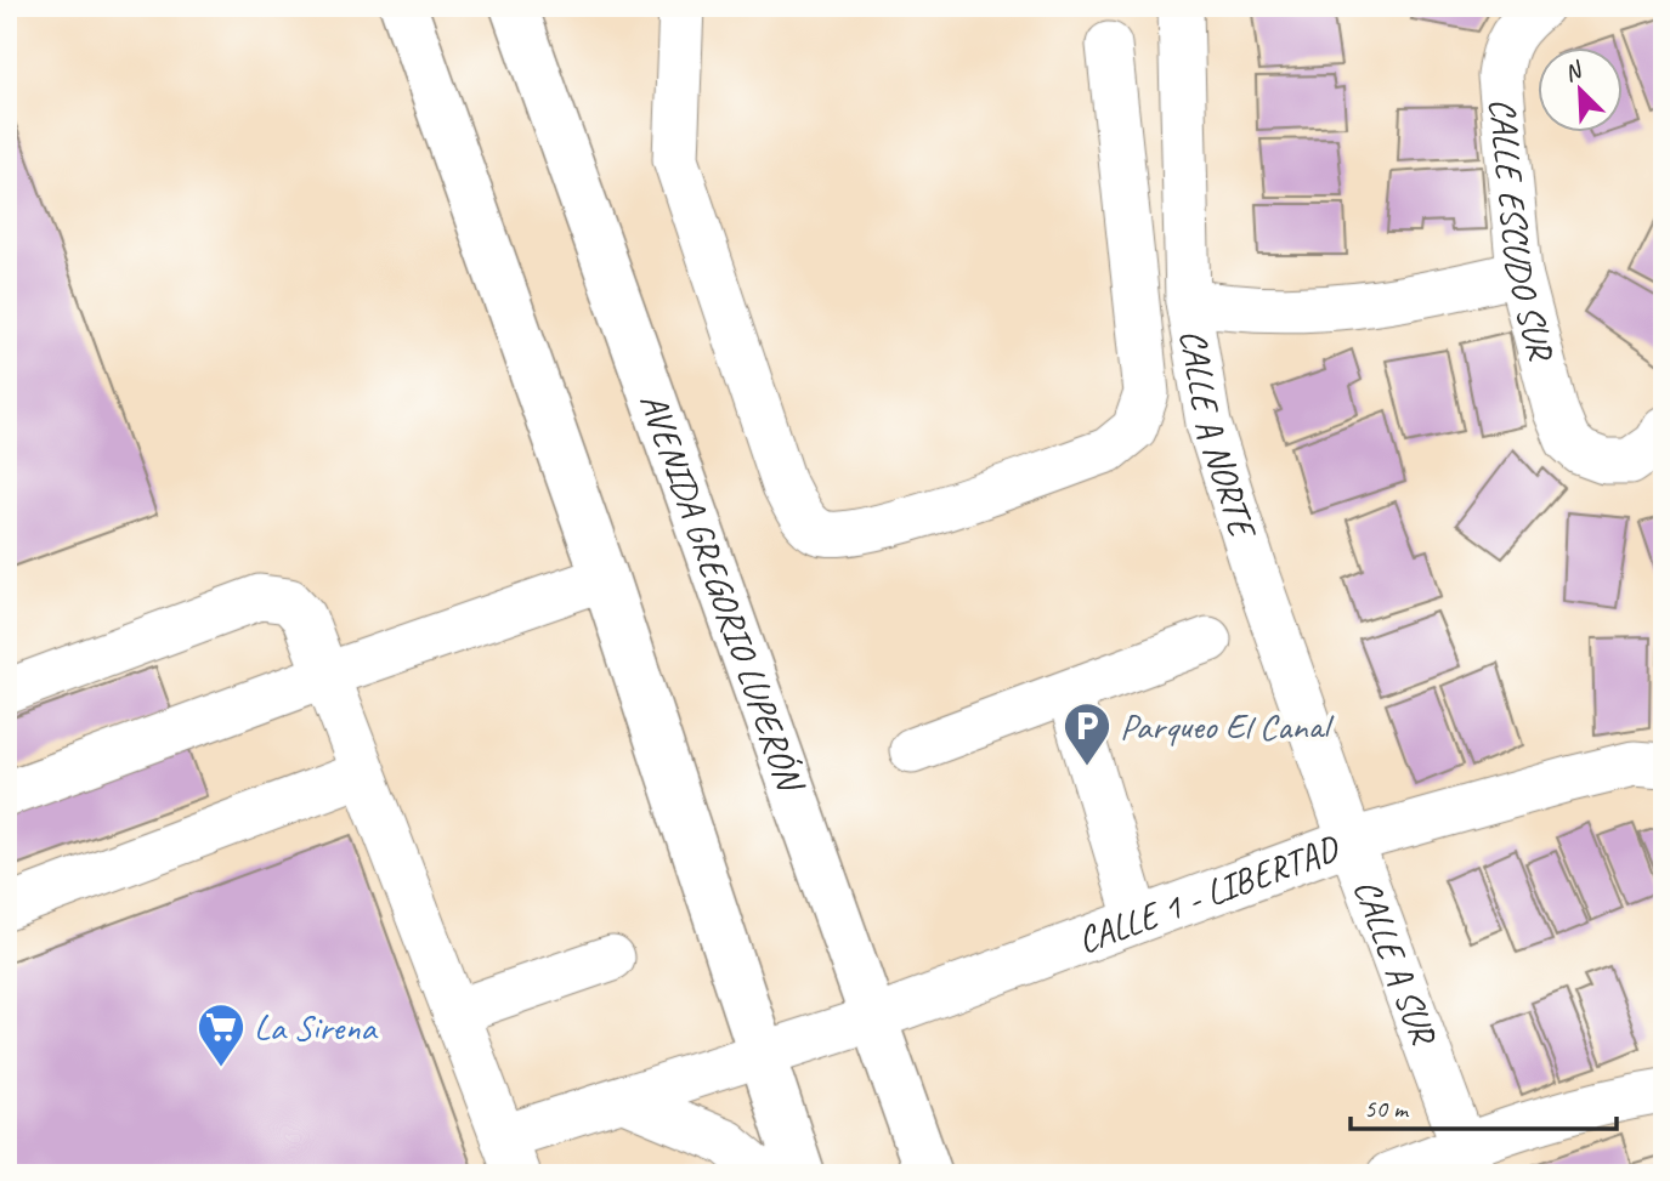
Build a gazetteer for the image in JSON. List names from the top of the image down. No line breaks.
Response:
{"streets":{"main road":["AVENIDA GREGORIO LUPERÓN"],"street":["CALLE ESCUDO SUR","CALLE A NORTE","CALLE 1 - LIBERTAD","CALLE A SUR"]},"crossings":[["CALLE A NORTE","CALLE 1 - LIBERTAD"],["CALLE A NORTE","CALLE A SUR"],["AVENIDA GREGORIO LUPERÓN","CALLE 1 - LIBERTAD"],["CALLE 1 - LIBERTAD","CALLE A SUR"]],"places":{"parking":["Parqueo El Canal"],"supermarket":["La Sirena"]},"scale_bar":"50 m","north":"top left"}
